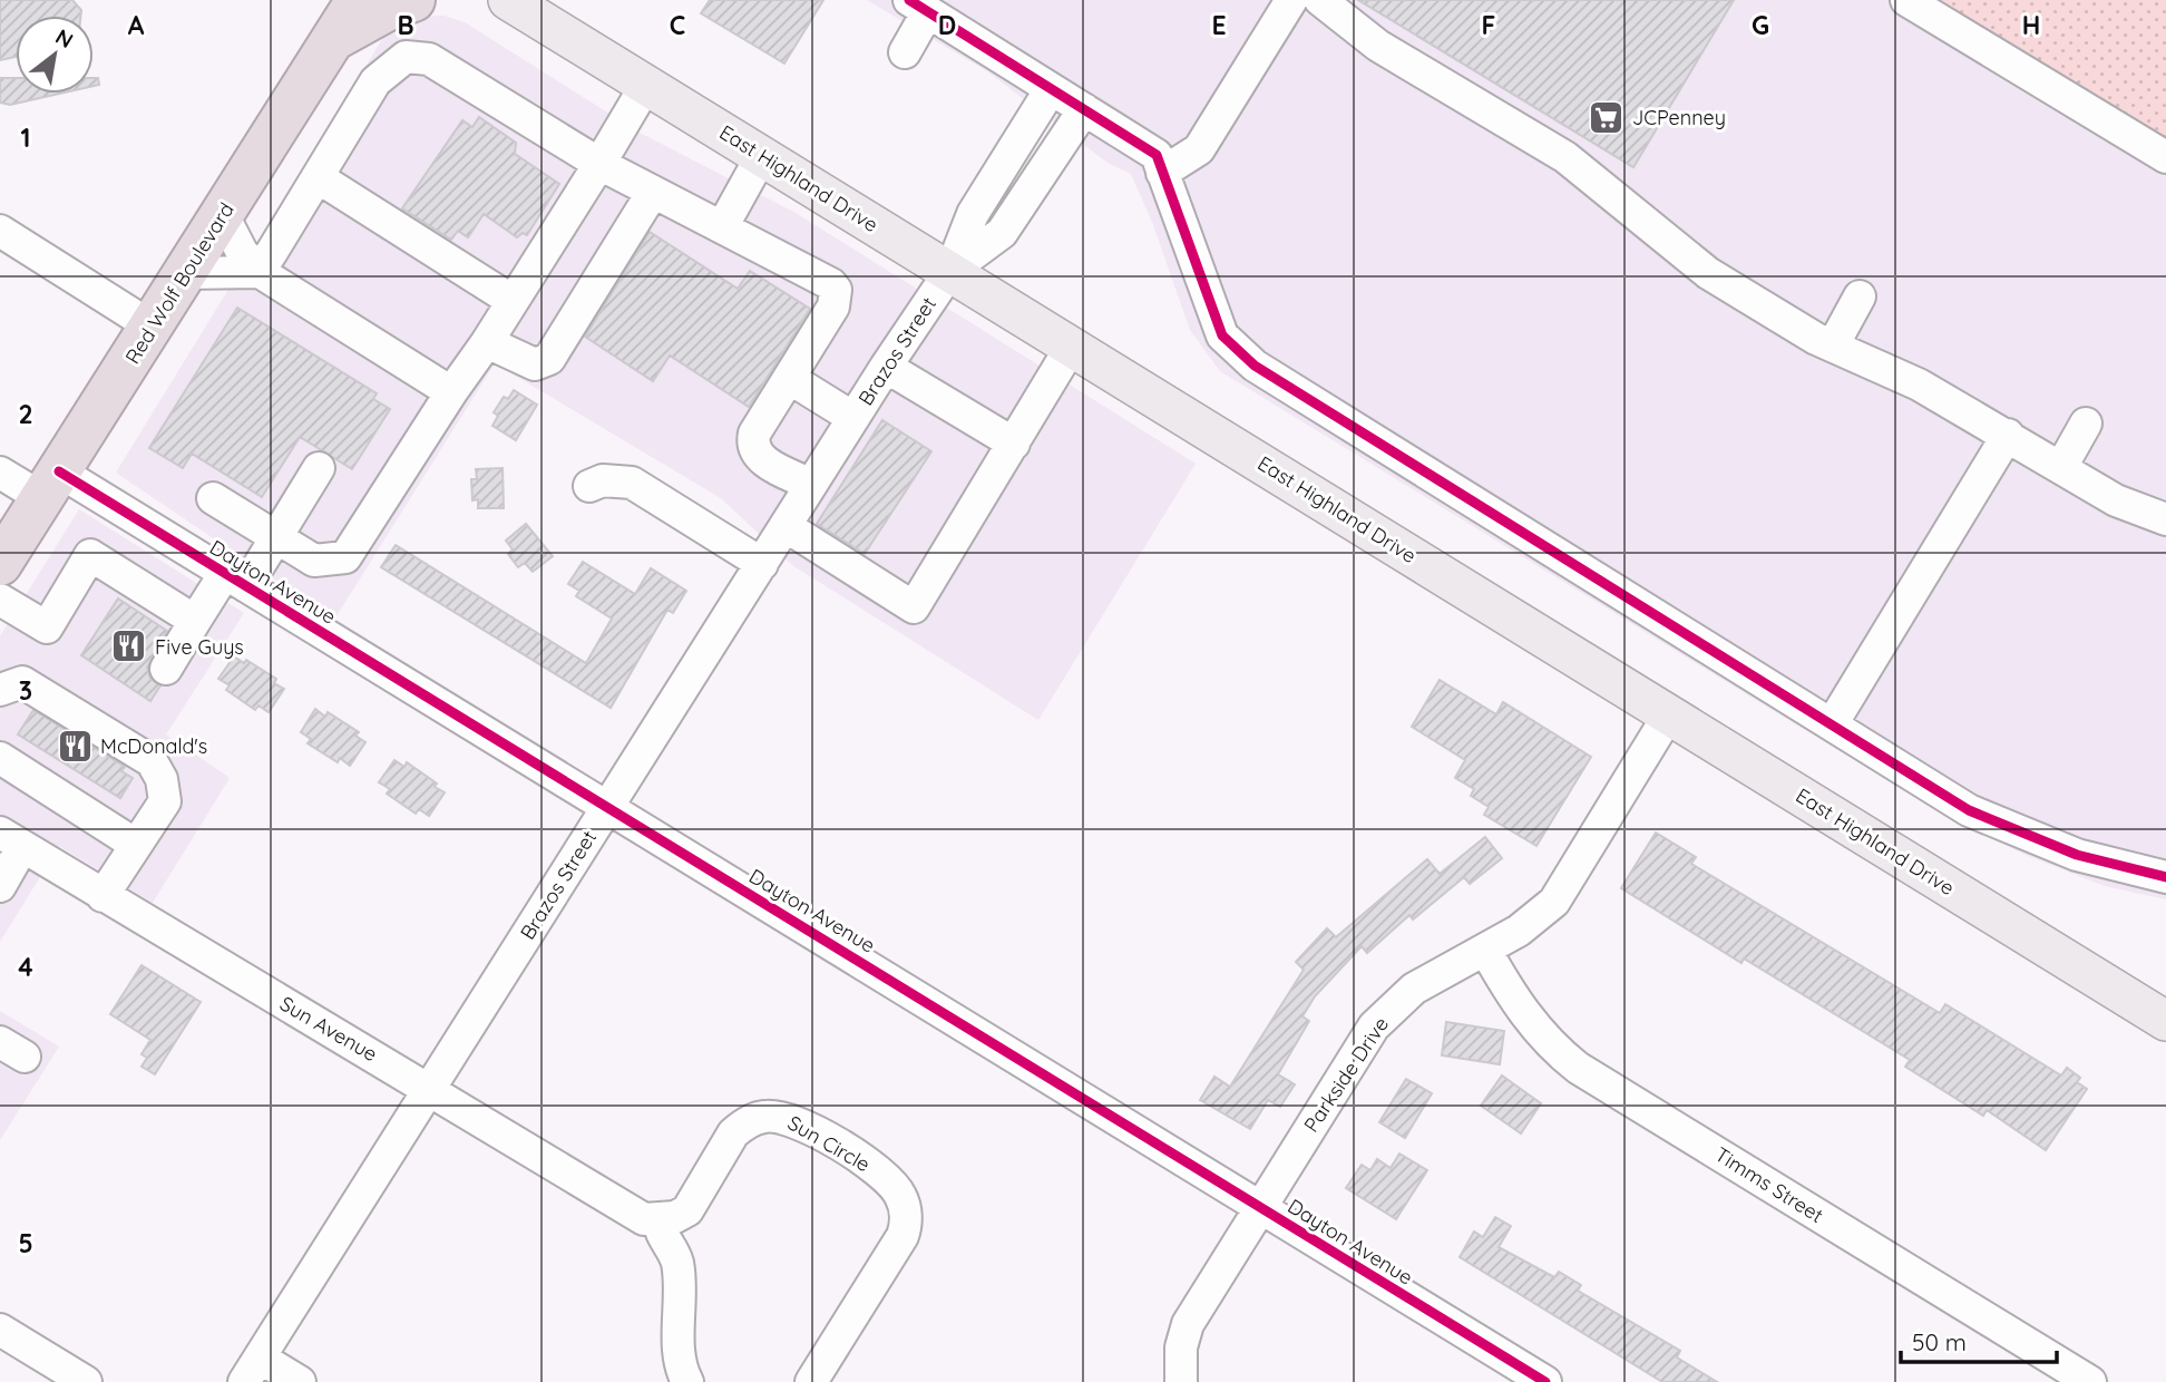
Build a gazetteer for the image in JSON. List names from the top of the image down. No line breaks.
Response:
{"streets":{"highway":["Red Wolf Boulevard"],"main road":["East Highland Drive"],"street":["Brazos Street","Dayton Avenue","Sun Avenue","Parkside Drive","Sun Circle","Timms Street"]},"crossings":[["East Highland Drive","Brazos Street"],["East Highland Drive","Parkside Drive"],["Red Wolf Boulevard","Dayton Avenue"],["Brazos Street","Dayton Avenue"],["Brazos Street","Sun Avenue"],["Dayton Avenue","Parkside Drive"],["Sun Avenue","Sun Circle"],["Parkside Drive","Timms Street"]],"places":{"supermarket":["JCPenney"],"restaurant":["Five Guys","McDonald's"]},"scale_bar":"50 m","north":"top right","grid":{"columns":["A","B","C","D","E","F","G","H"],"rows":["1","2","3","4","5"]}}
